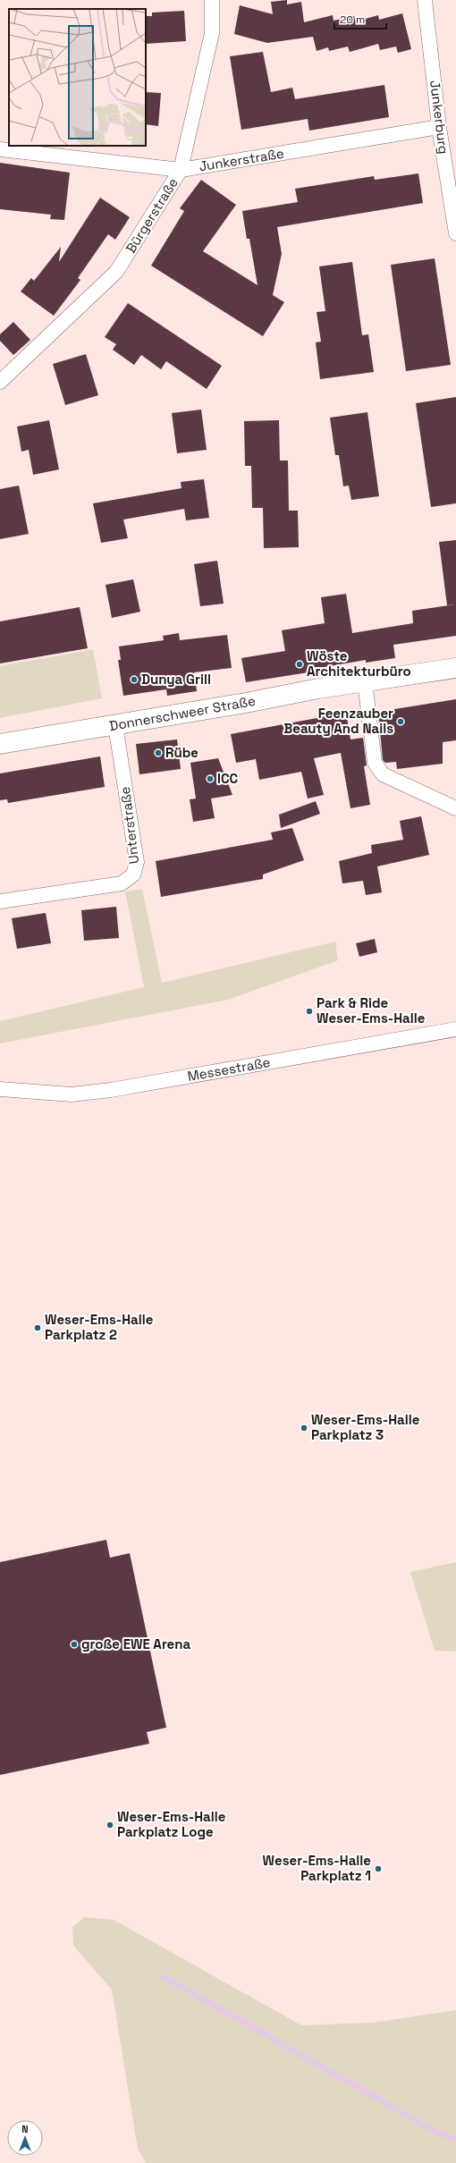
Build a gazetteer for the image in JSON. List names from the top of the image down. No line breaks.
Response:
{"streets":{"main road":["Donnerschweer Straße"],"street":["Junkerburg","Junkerstraße","Bürgerstraße","Unterstraße","Messestraße"]},"crossings":[["Junkerburg","Junkerstraße"],["Junkerstraße","Bürgerstraße"],["Donnerschweer Straße","Unterstraße"]],"places":["Wöste Architekturbüro","Dunya Grill","Feenzauber Beauty And Nails","Rübe","ICC","Park & Ride Weser-Ems-Halle","Weser-Ems-Halle Parkplatz 2","Weser-Ems-Halle Parkplatz 3","große EWE Arena","Weser-Ems-Halle Parkplatz Loge","Weser-Ems-Halle Parkplatz 1"],"scale_bar":"20 m","north":"top"}
